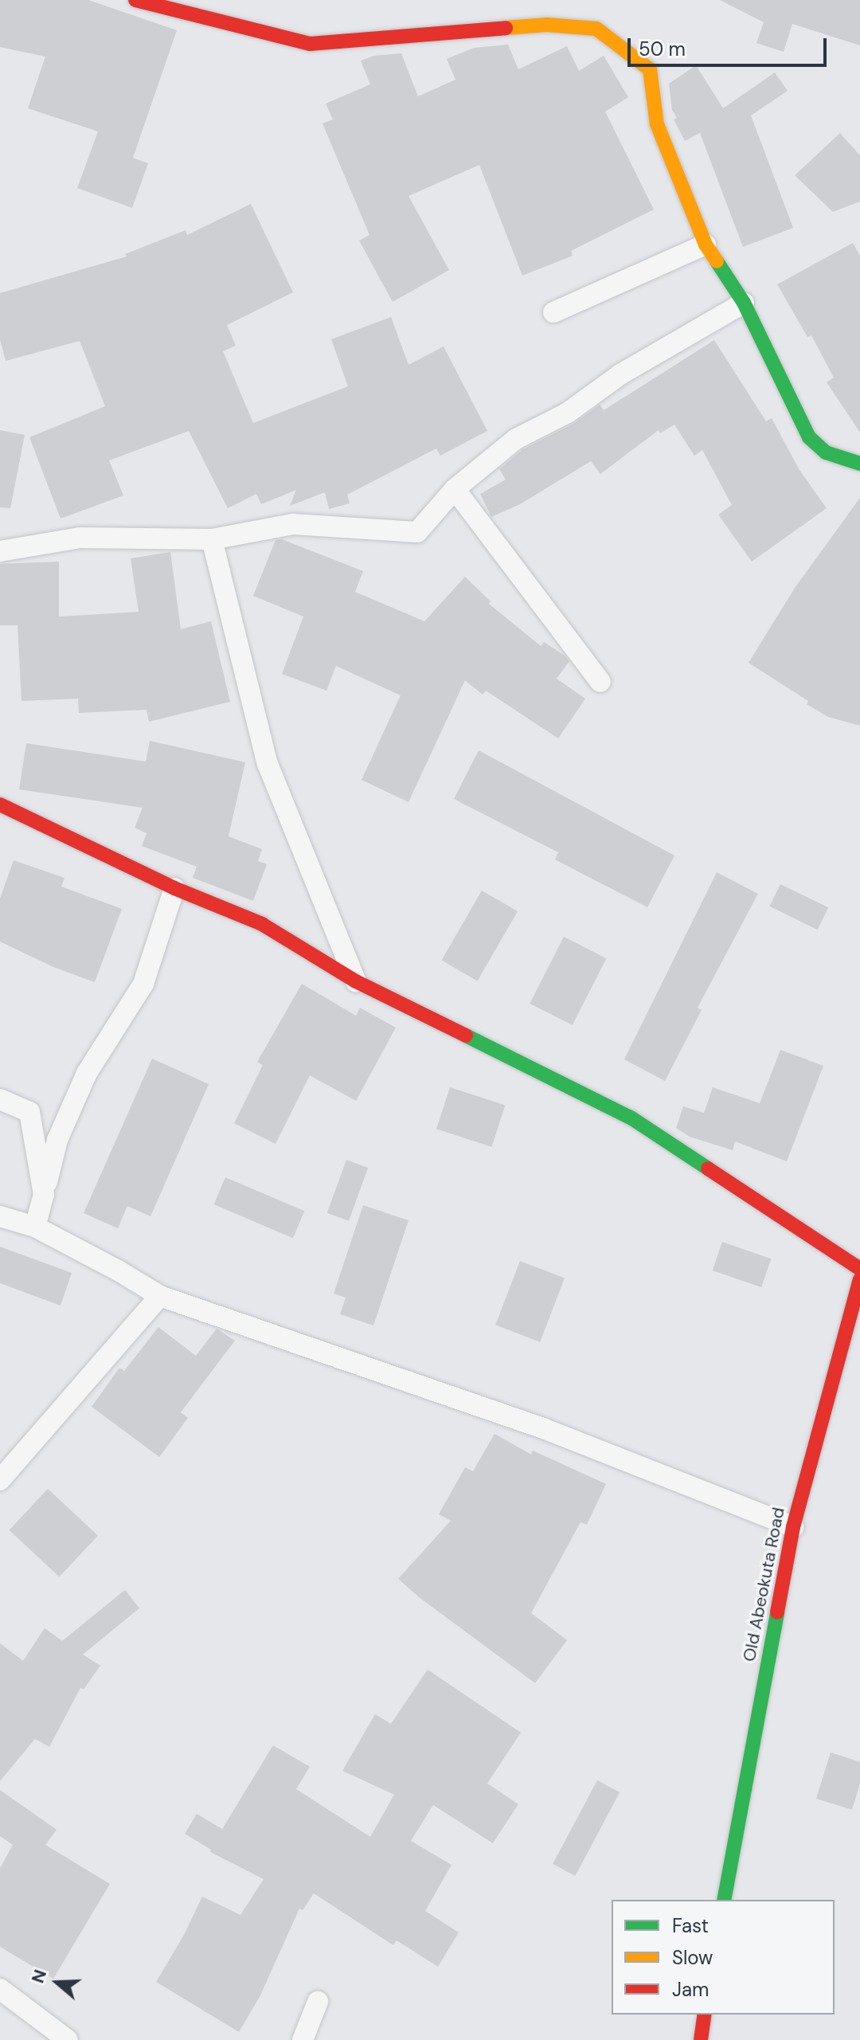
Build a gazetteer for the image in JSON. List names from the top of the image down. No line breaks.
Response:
{"streets":{"main road":["Old Abeokuta Road"]},"legend":["Fast","Slow","Jam"],"scale_bar":"50 m","north":"left"}
